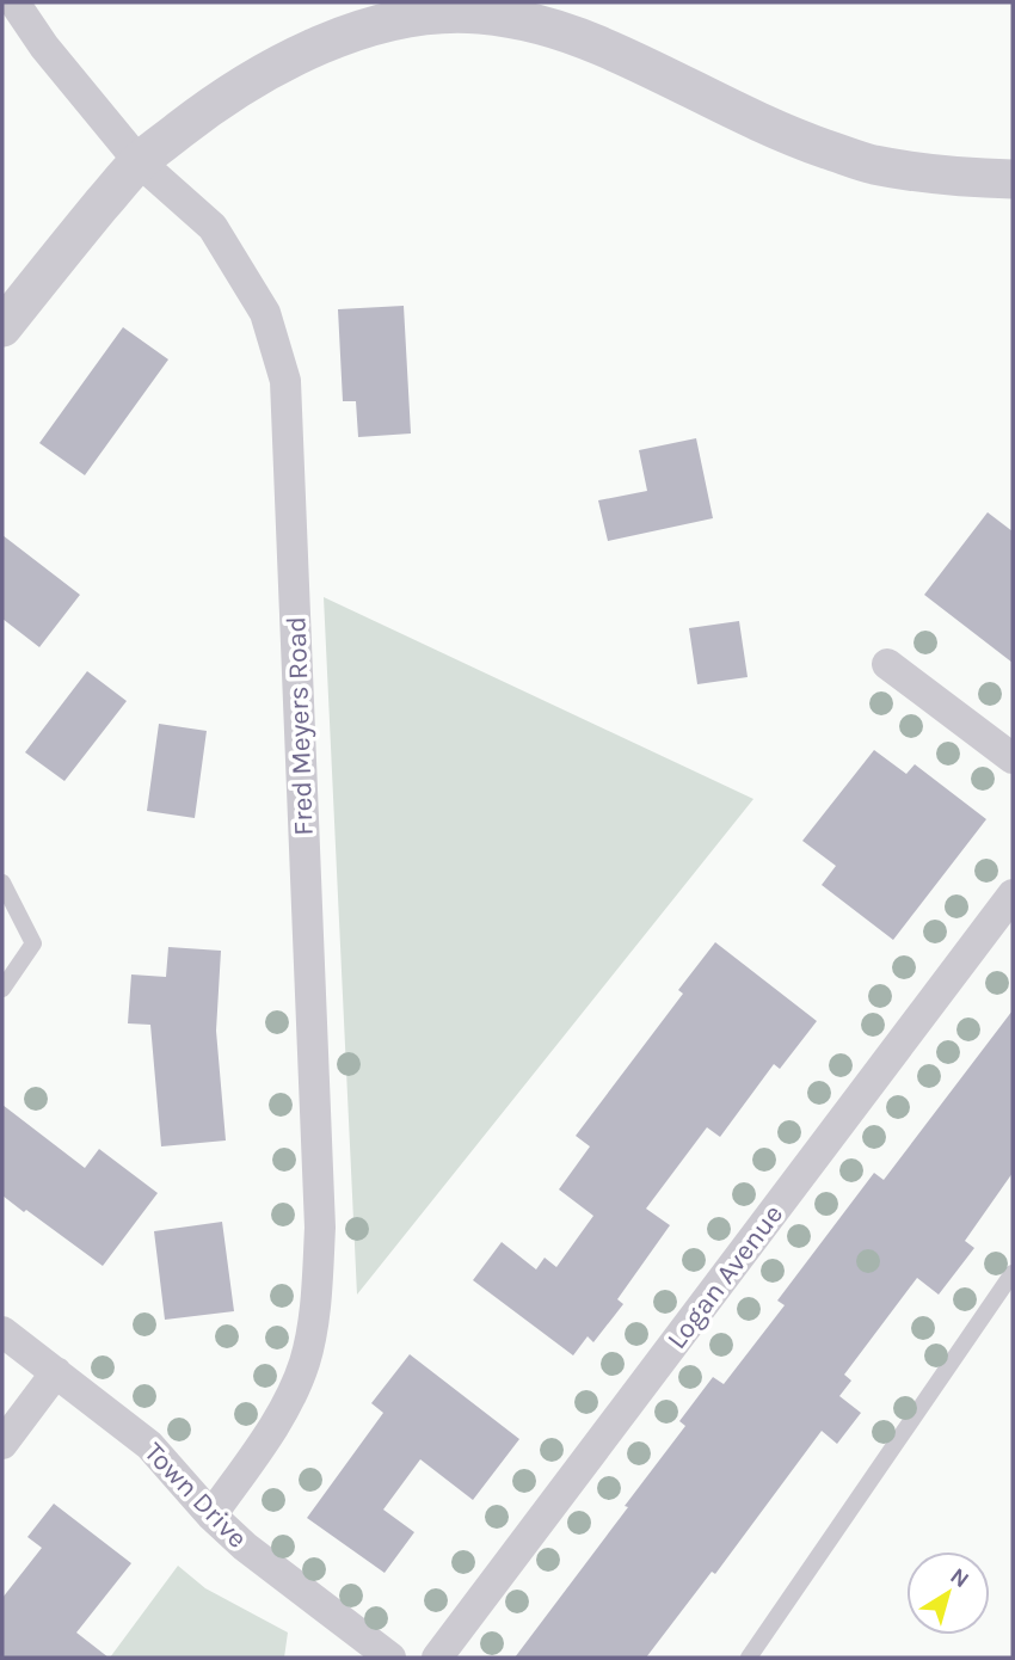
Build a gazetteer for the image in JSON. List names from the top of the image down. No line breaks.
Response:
{"streets":{"street":["Fred Meyers Road","Logan Avenue","Town Drive"]},"crossings":[["Fred Meyers Road","Town Drive"]],"north":"top right"}
